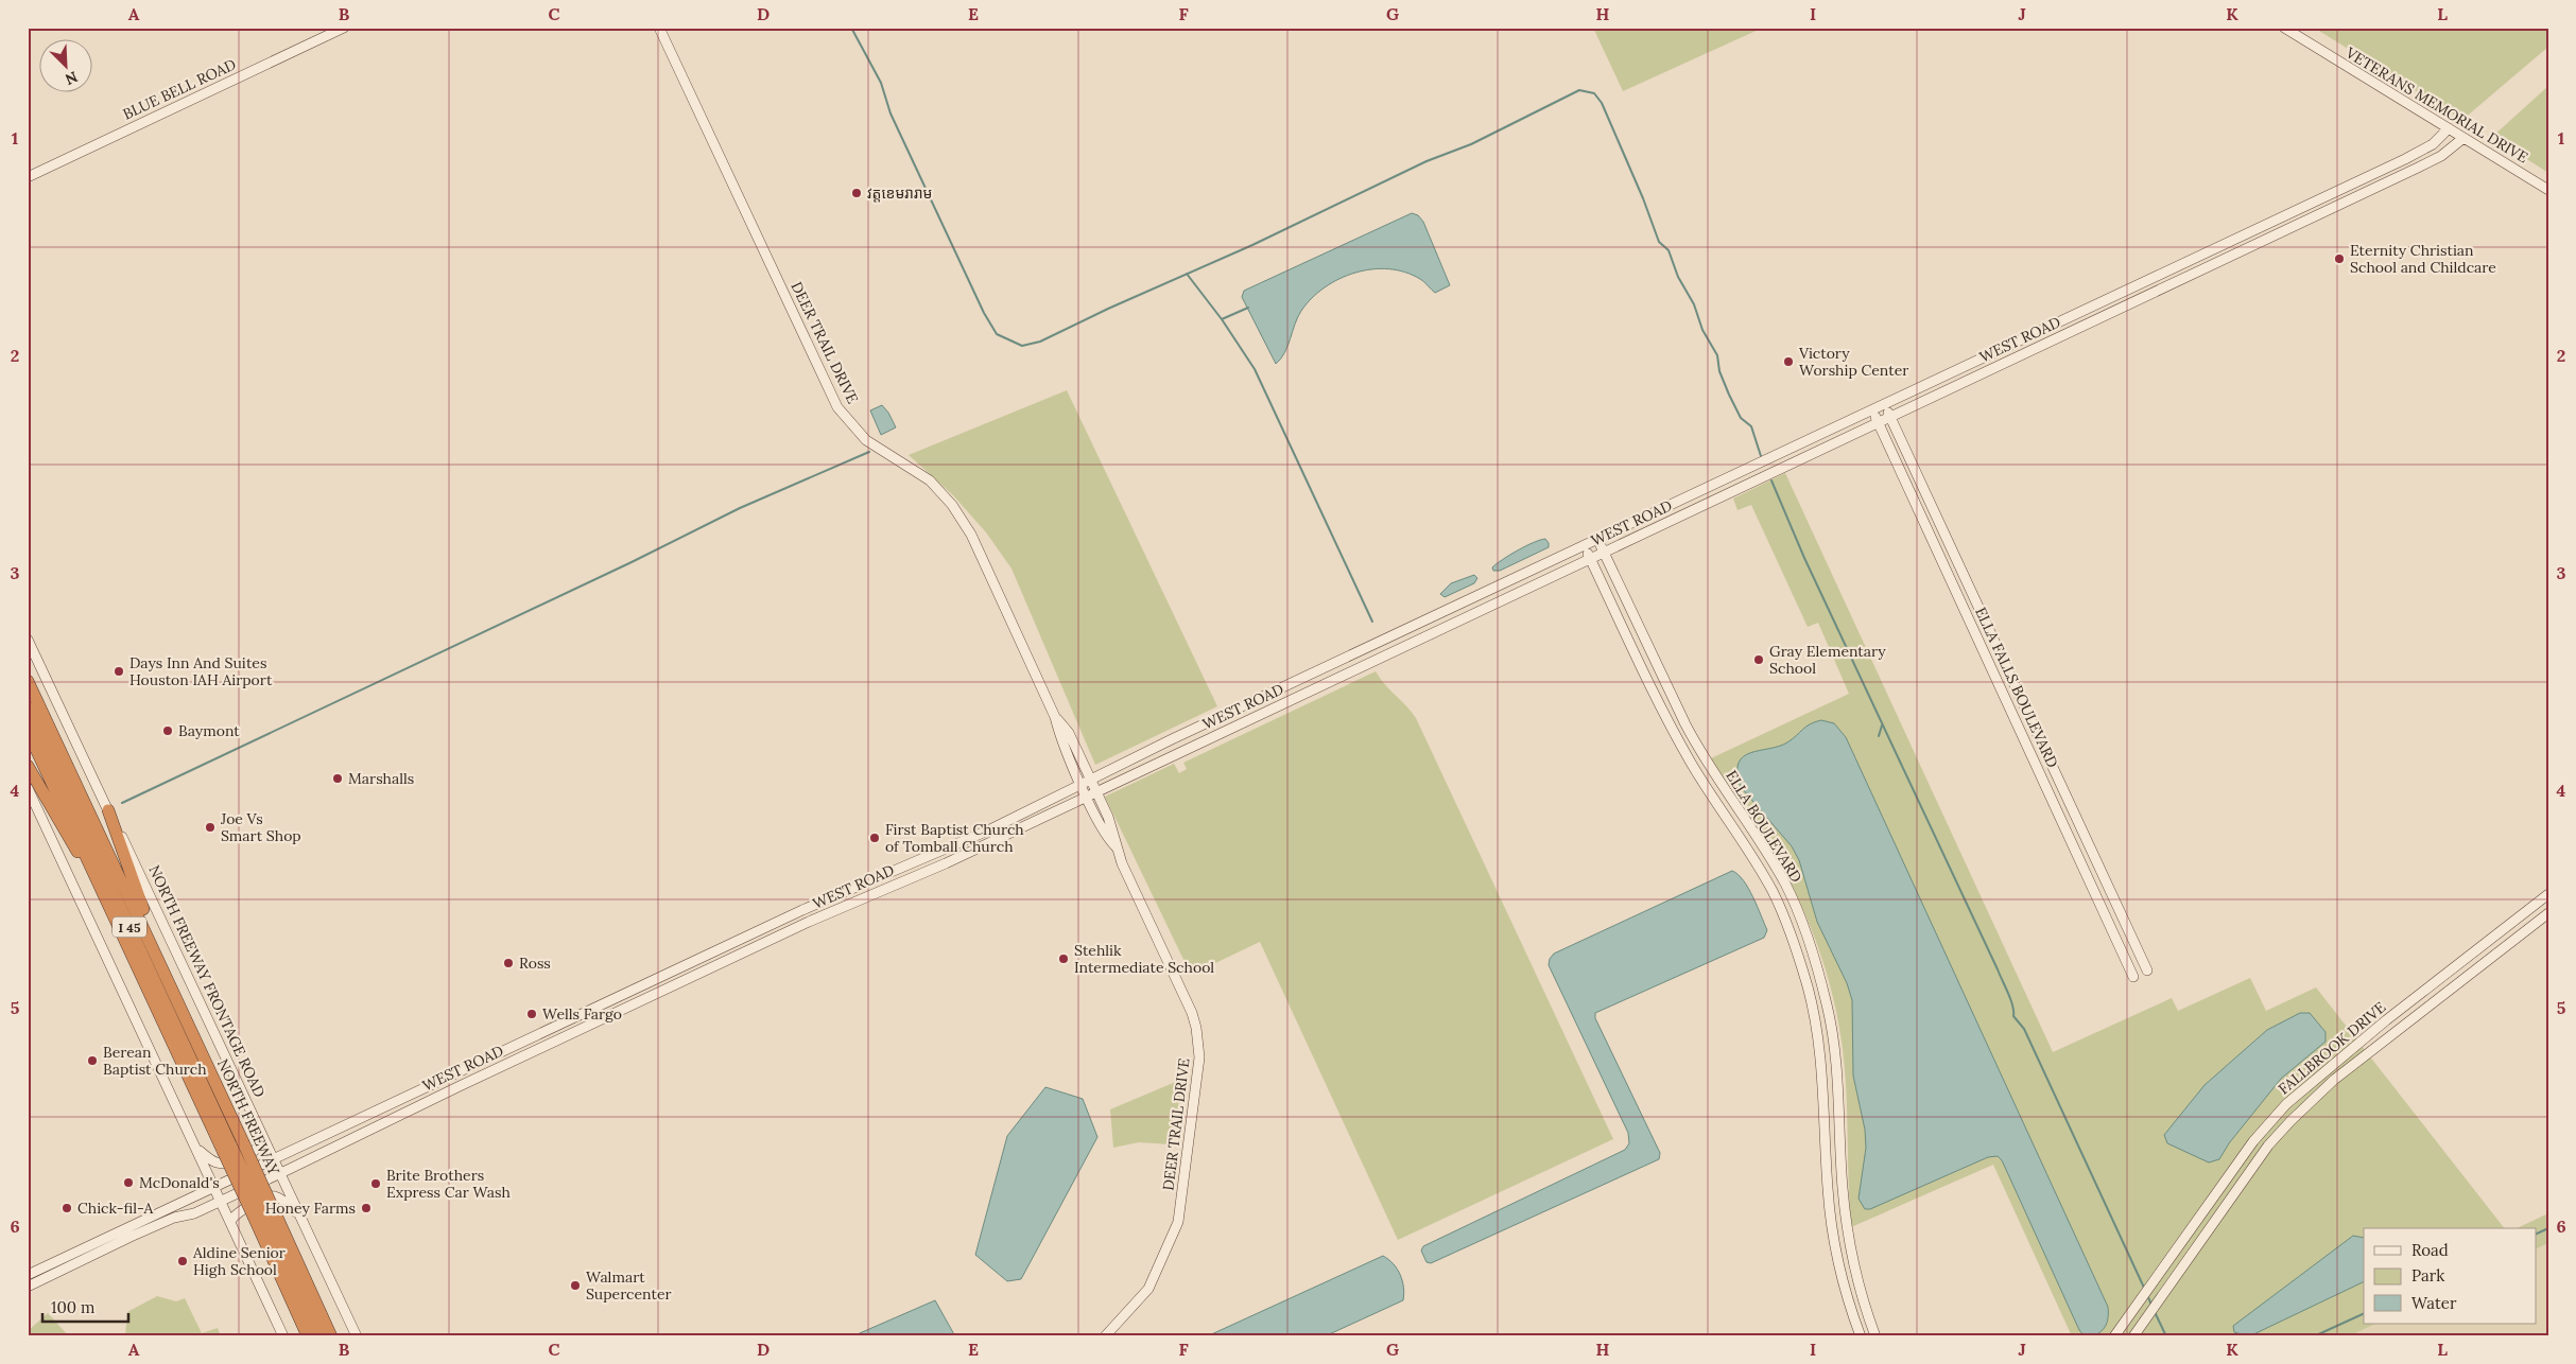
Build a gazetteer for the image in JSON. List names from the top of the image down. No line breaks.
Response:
{"streets":{"highway":["I 45","NORTH FREEWAY"],"main road":["BLUE BELL ROAD","VETERANS MEMORIAL DRIVE","WEST ROAD","DEER TRAIL DRIVE","ELLA FALLS BOULEVARD","ELLA BOULEVARD","NORTH FREEWAY FRONTAGE ROAD","FALLBROOK DRIVE"]},"crossings":[["VETERANS MEMORIAL DRIVE","WEST ROAD"],["WEST ROAD","DEER TRAIL DRIVE"],["WEST ROAD","ELLA FALLS BOULEVARD"],["WEST ROAD","ELLA BOULEVARD"],["WEST ROAD","NORTH FREEWAY FRONTAGE ROAD"]],"places":["វត្តខេមរារាម","Eternity Christian School and Childcare","Victory Worship Center","Gray Elementary School","Days Inn And Suites Houston IAH Airport","Baymont","Marshalls","Joe Vs Smart Shop","First Baptist Church of Tomball Church","Stehlik Intermediate School","Ross","Wells Fargo","Berean Baptist Church","McDonald's","Brite Brothers Express Car Wash","Chick-fil-A","Honey Farms","Aldine Senior High School","Walmart Supercenter"],"legend":["Road","Park","Water"],"scale_bar":"100 m","north":"bottom right","grid":{"columns":["A","B","C","D","E","F","G","H","I","J","K","L"],"rows":["1","2","3","4","5","6"]}}
